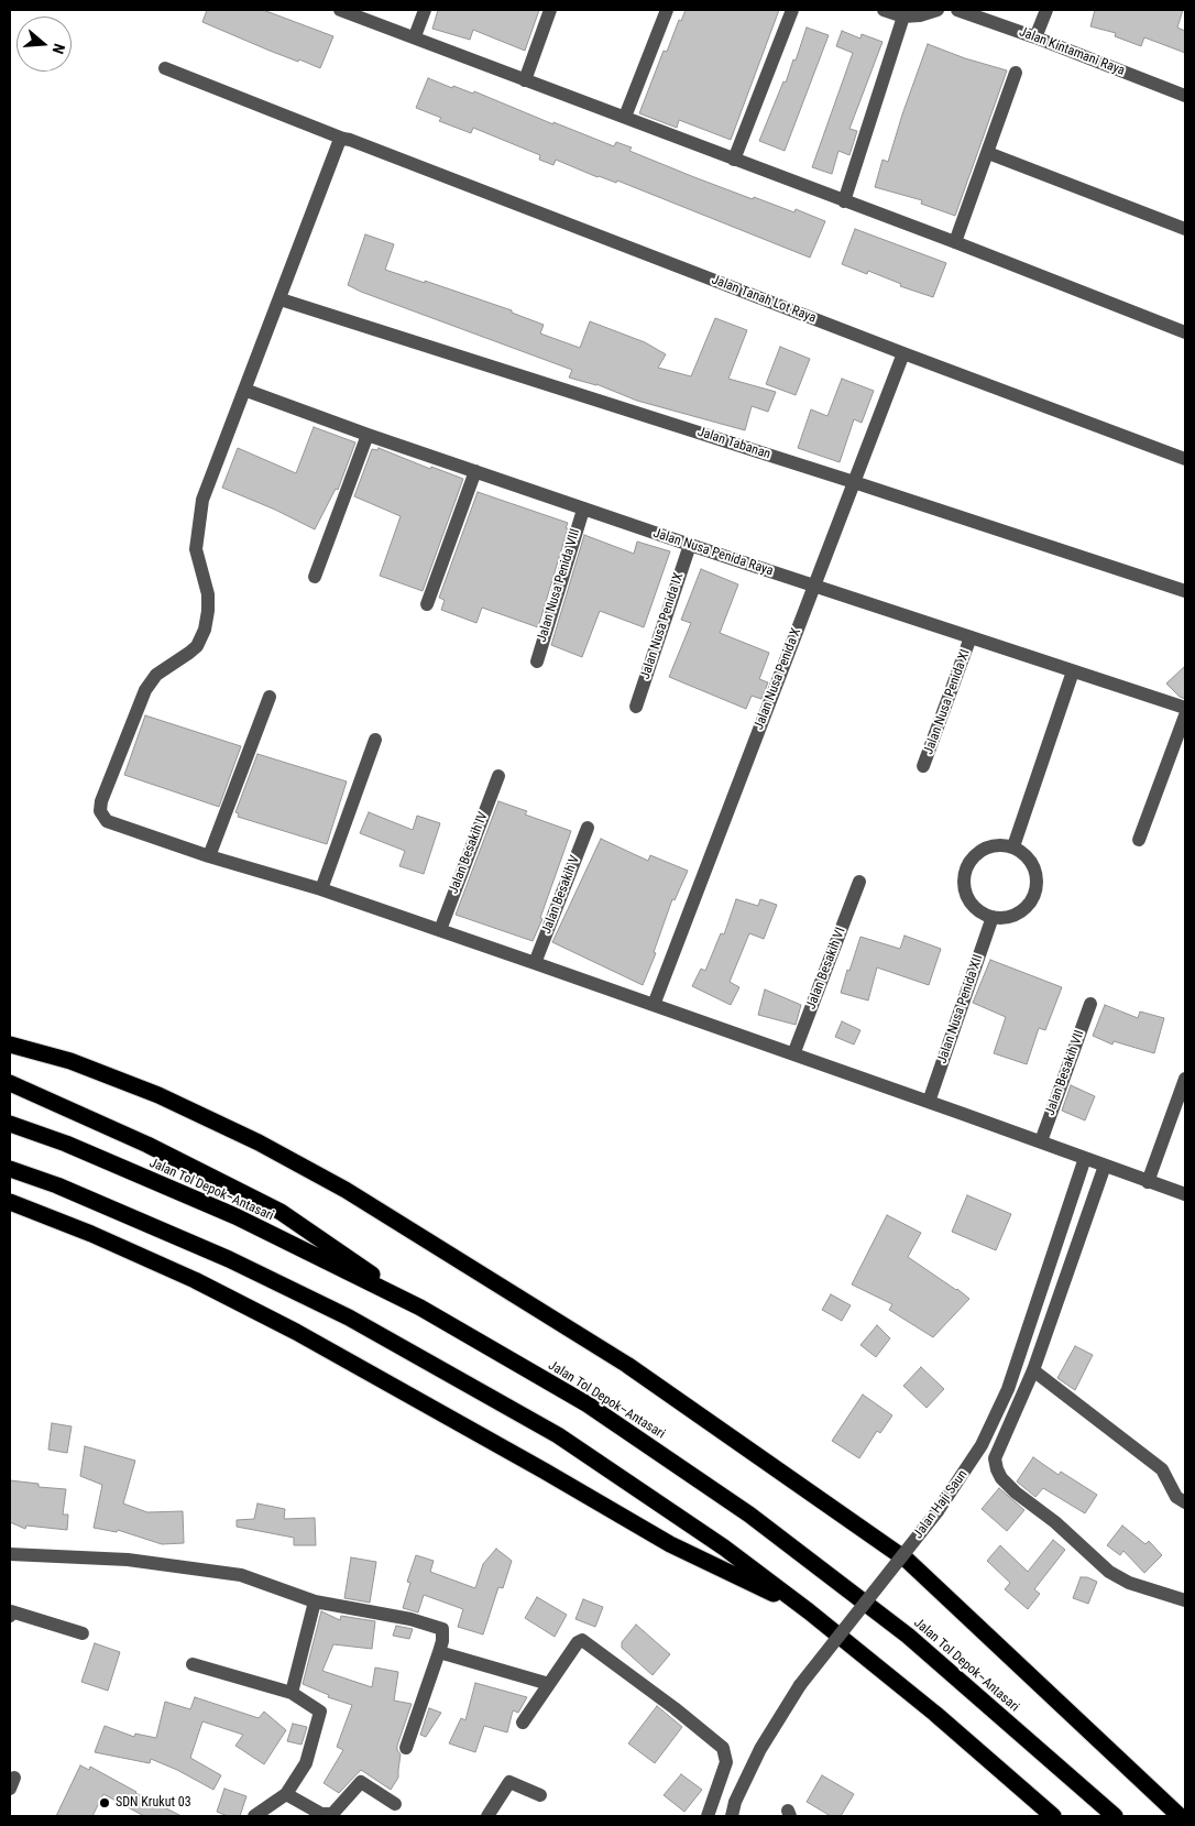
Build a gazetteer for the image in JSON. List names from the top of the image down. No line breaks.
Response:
{"streets":{"highway":["Jalan Tol Depok–Antasari"],"street":["Jalan Kintamani Raya","Jalan Tanah Lot Raya","Jalan Tabanan","Jalan Nusa Penida Raya","Jalan Nusa Penida VIII","Jalan Nusa Penida IX","Jalan Nusa Penida X","Jalan Nusa Penida XI","Jalan Besakih IV","Jalan Besakih V","Jalan Besakih VI","Jalan Nusa Penida XII","Jalan Besakih VII","Jalan Haji Saun"]},"crossings":[["Jalan Tanah Lot Raya","Jalan Nusa Penida X"],["Jalan Tabanan","Jalan Nusa Penida X"],["Jalan Nusa Penida Raya","Jalan Nusa Penida VIII"],["Jalan Nusa Penida Raya","Jalan Nusa Penida IX"],["Jalan Nusa Penida Raya","Jalan Nusa Penida X"],["Jalan Nusa Penida Raya","Jalan Nusa Penida XI"]],"places":["SDN Krukut 03"],"north":"right"}
